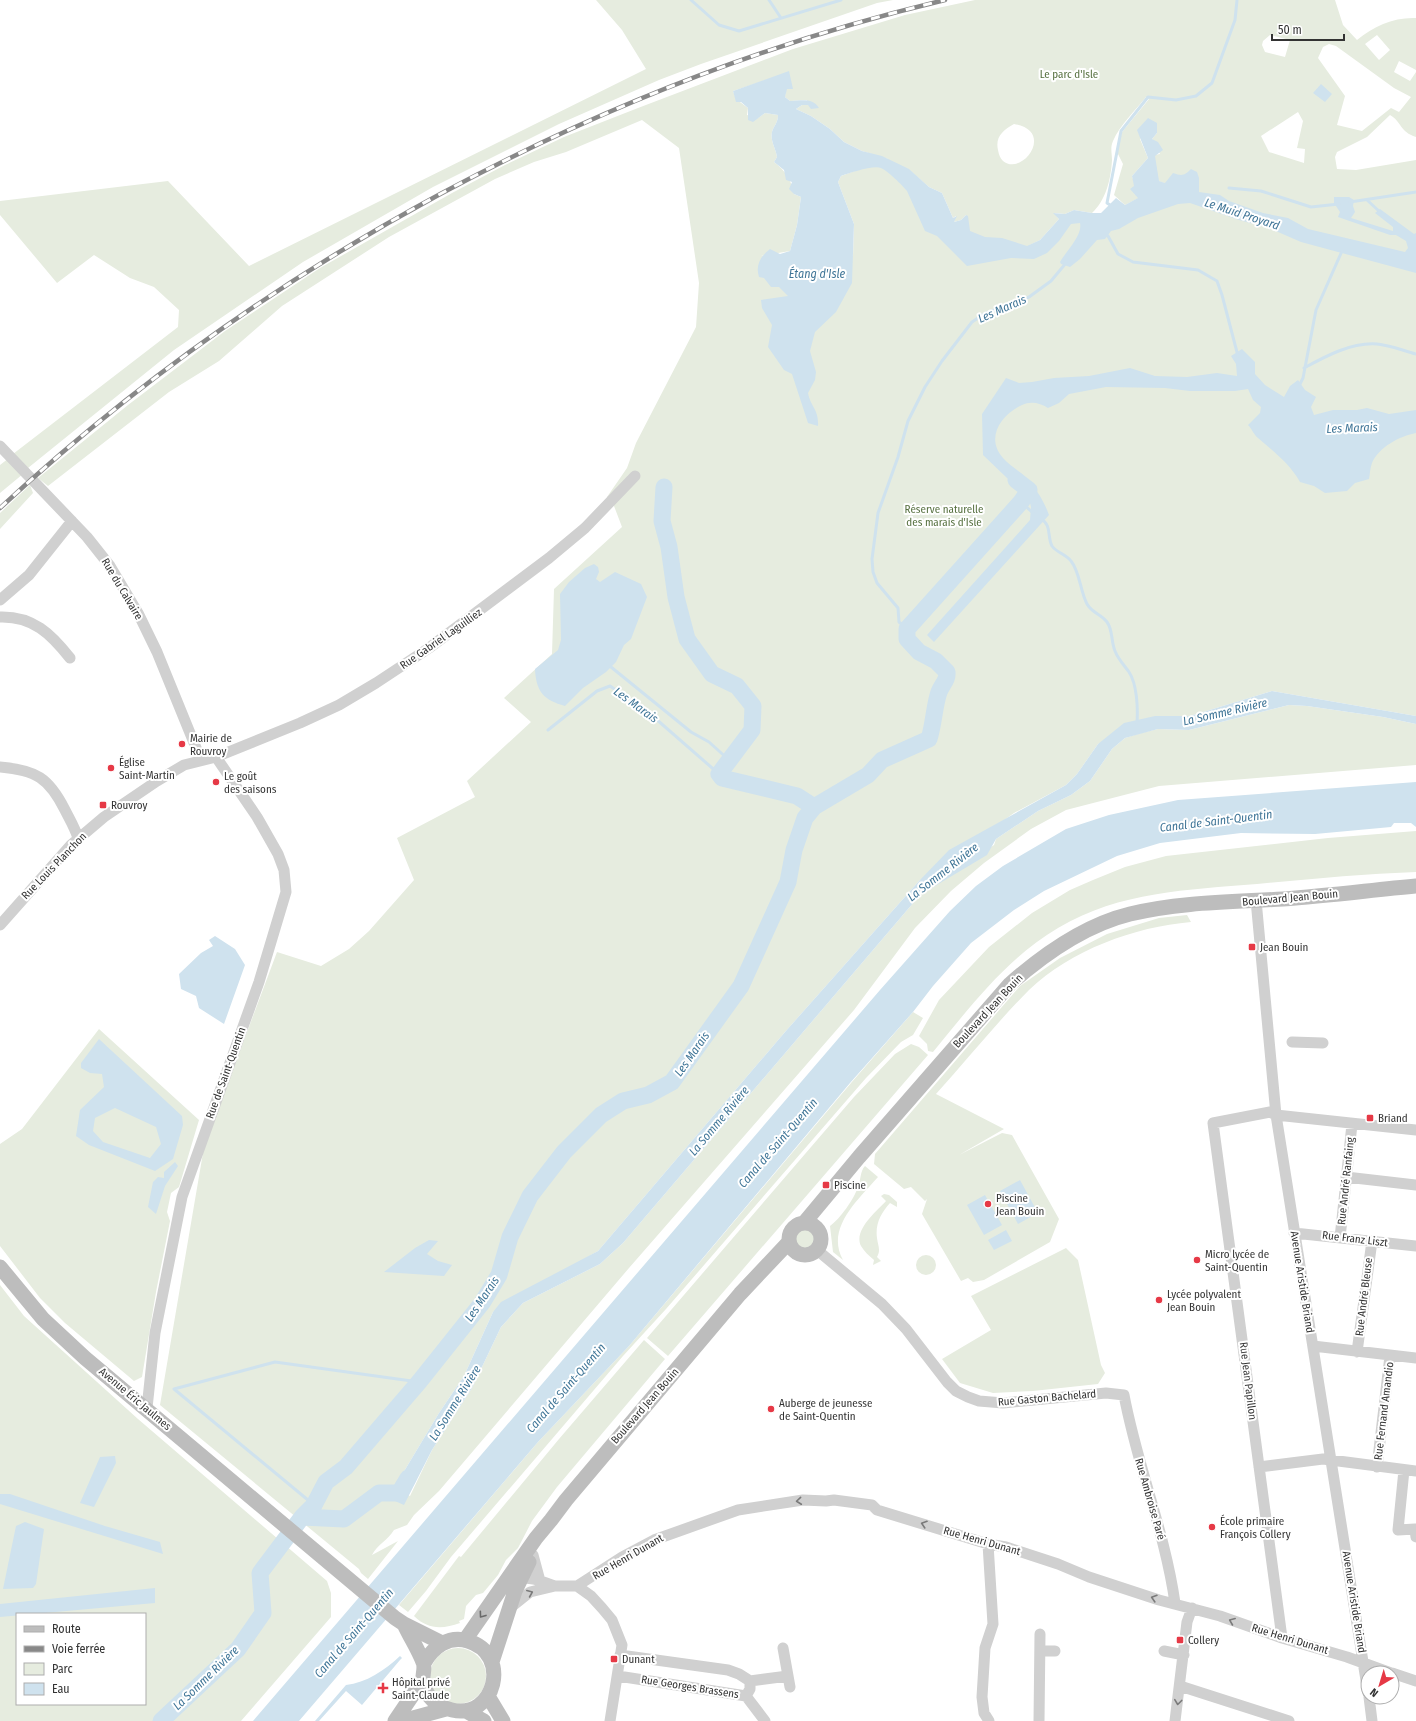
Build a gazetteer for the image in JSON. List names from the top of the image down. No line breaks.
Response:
{"streets":{"street":["Rue du Calvaire","Rue Gabriel Laguilliez","Rue Louis Planchon","Boulevard Jean Bouin","Rue de Saint-Quentin","Rue André Ranfaing","Rue Franz Liszt","Avenue Aristide Briand","Rue André Bleuse","Rue Jean Papillon","Rue Gaston Bachelard","Avenue Éric Jaulmes","Rue Fernand Amandio","Rue Ambroise Paré","Rue Henri Dunant","Rue Georges Brassens"]},"crossings":[["Rue du Calvaire","Rue Louis Planchon"],["Rue Gabriel Laguilliez","Rue Louis Planchon"],["Rue Gabriel Laguilliez","Rue de Saint-Quentin"],["Rue Louis Planchon","Rue de Saint-Quentin"],["Boulevard Jean Bouin","Avenue Aristide Briand"],["Boulevard Jean Bouin","Rue Gaston Bachelard"],["Rue de Saint-Quentin","Avenue Éric Jaulmes"],["Rue André Ranfaing","Rue Franz Liszt"],["Rue Franz Liszt","Avenue Aristide Briand"],["Rue Franz Liszt","Rue André Bleuse"],["Avenue Aristide Briand","Rue Jean Papillon"],["Avenue Aristide Briand","Rue Henri Dunant"],["Rue Jean Papillon","Rue Henri Dunant"],["Rue Gaston Bachelard","Rue Ambroise Paré"],["Rue Ambroise Paré","Rue Henri Dunant"]],"one_way":["Rue Henri Dunant"],"water":["Le Muid Proyard","Étang d'Isle","Les Marais","La Somme Rivière","Canal de Saint-Quentin"],"parks":["Le parc d'Isle","Réserve naturelle des marais d'Isle"],"places":{"other":["Mairie de Rouvroy","Église Saint-Martin","Le goût des saisons","Piscine Jean Bouin","Micro lycée de Saint-Quentin","Lycée polyvalent Jean Bouin","Auberge de jeunesse de Saint-Quentin","École primaire François Collery"],"transit":["Rouvroy","Jean Bouin","Briand","Piscine","Collery","Dunant"],"health":["Hôpital privé Saint-Claude"]},"legend":["Route","Voie ferrée","Parc","Eau"],"scale_bar":"50 m","north":"bottom left"}
